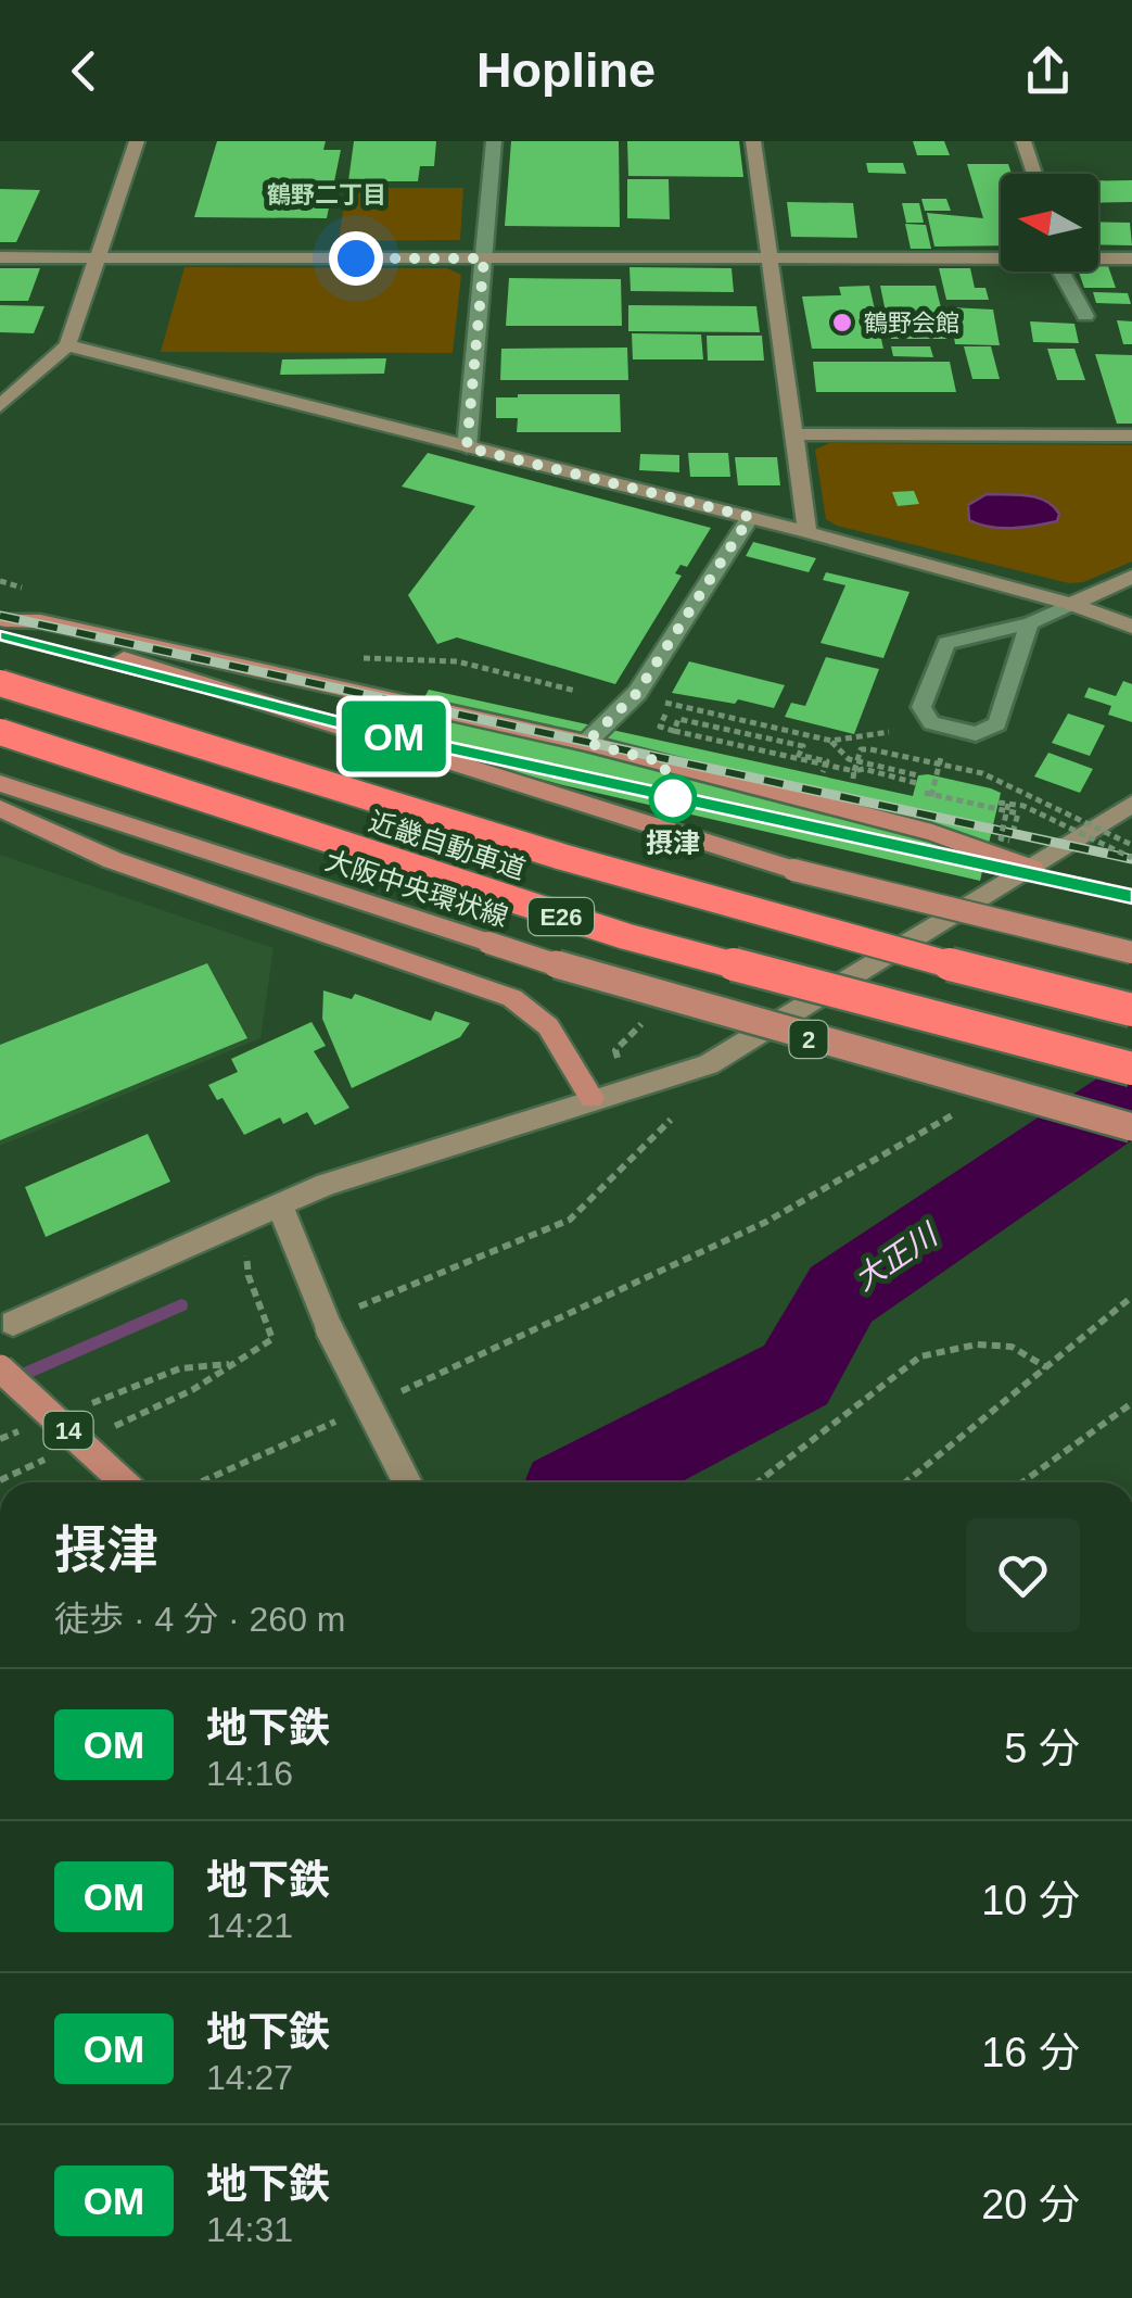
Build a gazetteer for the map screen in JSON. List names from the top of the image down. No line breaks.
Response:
{"streets":{"highway":["近畿自動車道","E26"],"main road":["大阪中央環状線","2","14"]},"districts":["鶴野二丁目"],"water":["大正川"],"places":["鶴野会館","摂津"],"lines":["metro line OM"],"north":"left","page":{"header":"Hopline","on_map":"OM","heading":["摂津","徒歩 · 4 分 · 260 m"],"list":[{"mark":"OM","name":"地下鉄","note":"14:16","value":"5 分"},{"mark":"OM","name":"地下鉄","note":"14:21","value":"10 分"},{"mark":"OM","name":"地下鉄","note":"14:27","value":"16 分"},{"mark":"OM","name":"地下鉄","note":"14:31","value":"20 分"}]}}
